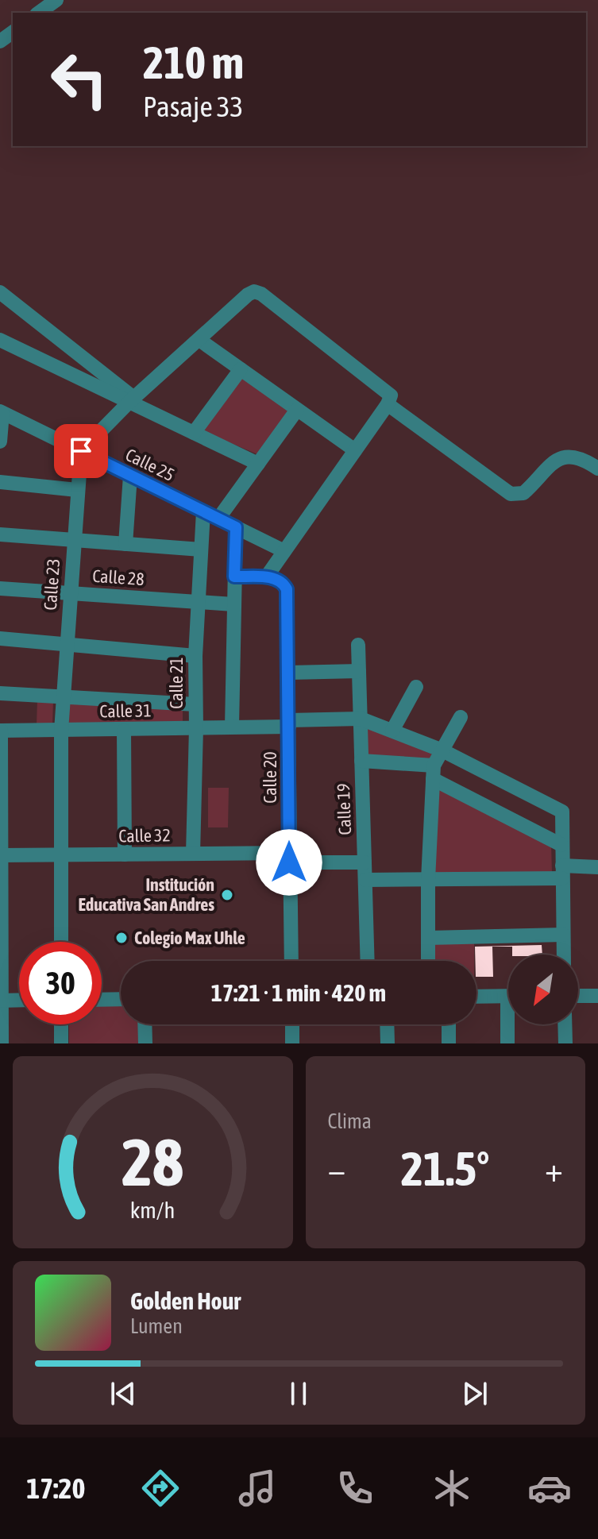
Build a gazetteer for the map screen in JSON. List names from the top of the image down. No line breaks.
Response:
{"streets":{"street":["Calle 25","Calle 28","Calle 23","Calle 21","Calle 31","Calle 20","Calle 19","Calle 32"]},"crossings":[["Calle 25","Calle 23"],["Calle 25","Calle 21"],["Calle 28","Calle 23"],["Calle 28","Calle 21"],["Calle 23","Calle 31"],["Calle 23","Calle 32"],["Calle 21","Calle 31"],["Calle 21","Calle 32"],["Calle 31","Calle 20"],["Calle 31","Calle 19"],["Calle 20","Calle 32"],["Calle 19","Calle 32"]],"places":["Institución Educativa San Andres","Colegio Max Uhle"],"north":"bottom left","page":{"turn":["210 m","Pasaje 33"],"limit":"30","trip":"17:21 · 1 min · 420 m","tile":"Clima","heat":["−","21.5°","+"],"song":["Golden Hour","Lumen"],"tabs":"17:20","gauge":["28","km/h"]}}
